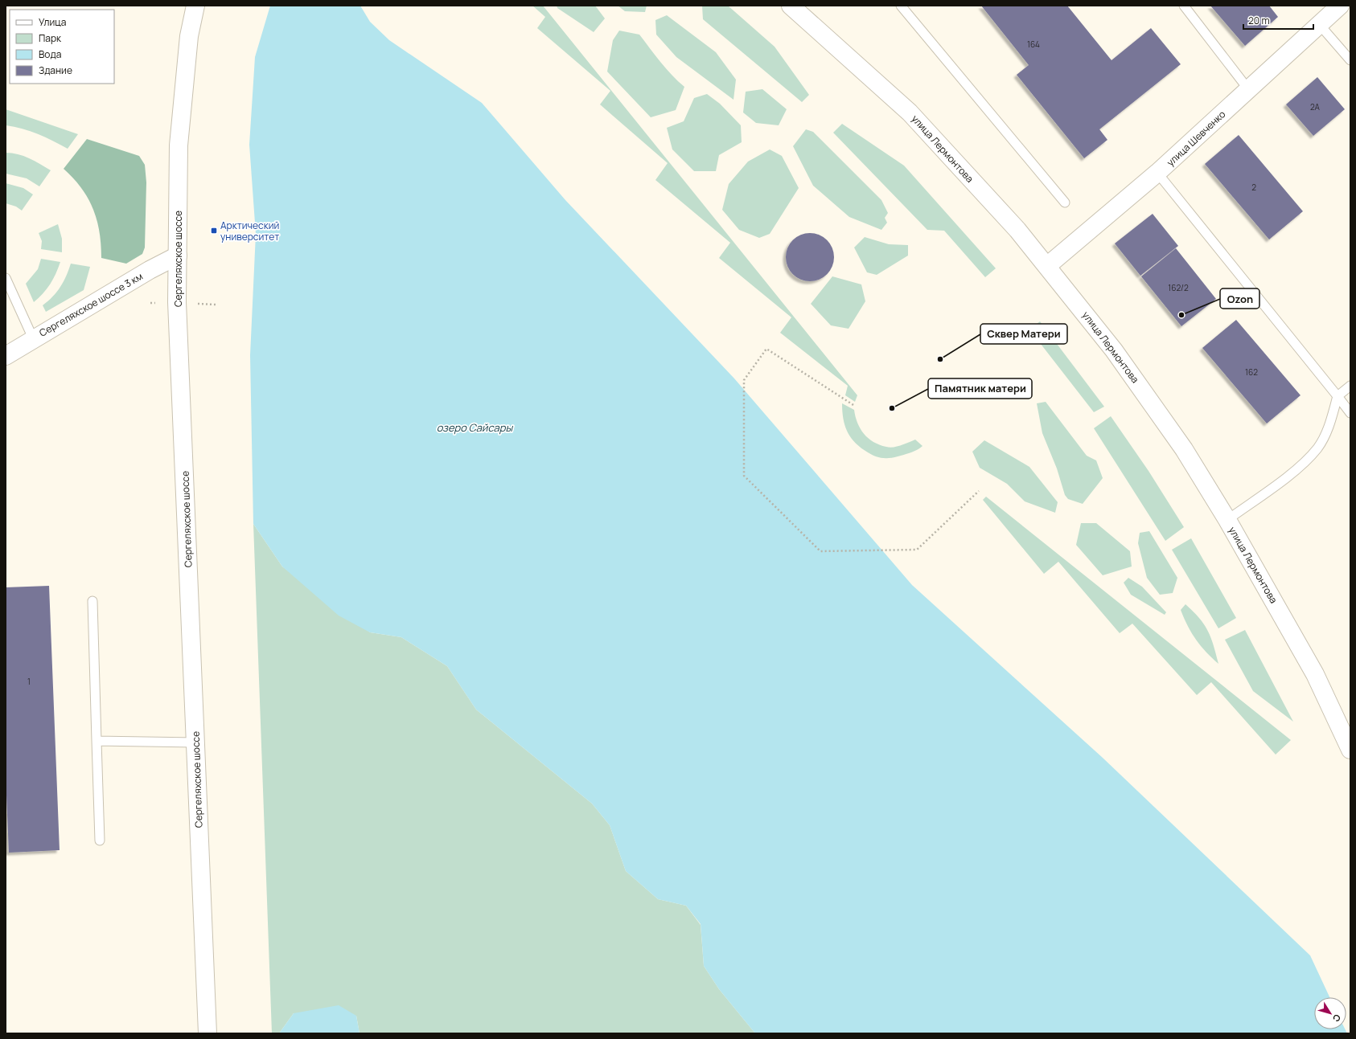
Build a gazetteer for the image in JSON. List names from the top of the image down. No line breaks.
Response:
{"streets":{"main road":["улица Шевченко","улица Лермонтова","Сергеляхское шоссе","Сергеляхское шоссе 3 км"]},"crossings":[["улица Шевченко","улица Лермонтова"],["Сергеляхское шоссе","Сергеляхское шоссе 3 км"]],"water":["озеро Сайсары"],"places":{"transit":["Арктический университет"],"other":["Ozon","Сквер Матери","Памятник матери"]},"house_numbers":["164","2А","2","162/2","162","1"],"legend":["Улица","Парк","Вода","Здание"],"scale_bar":"20 m","north":"bottom right"}
